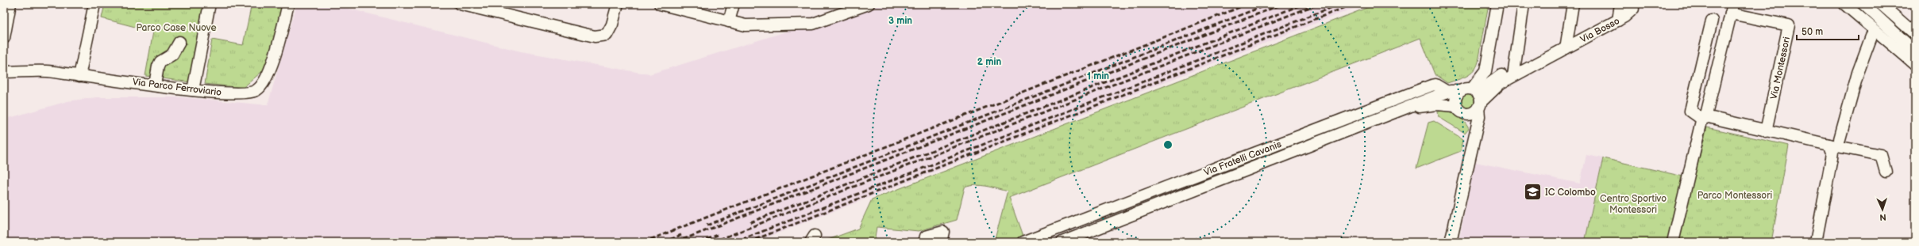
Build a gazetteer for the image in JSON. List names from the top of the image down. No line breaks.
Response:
{"streets":{"street":["Via Bosso","Via Montessori","Via Parco Ferroviario","Via Fratelli Cavanis"]},"crossings":[["Via Bosso","Via Fratelli Cavanis"]],"parks":["Parco Case Nuove","Parco Montessori","Centro Sportivo Montessori"],"places":{"school or university":["IC Colombo"]},"scale_bar":"50 m","north":"bottom","rings":["3 min","2 min","1 min"]}
